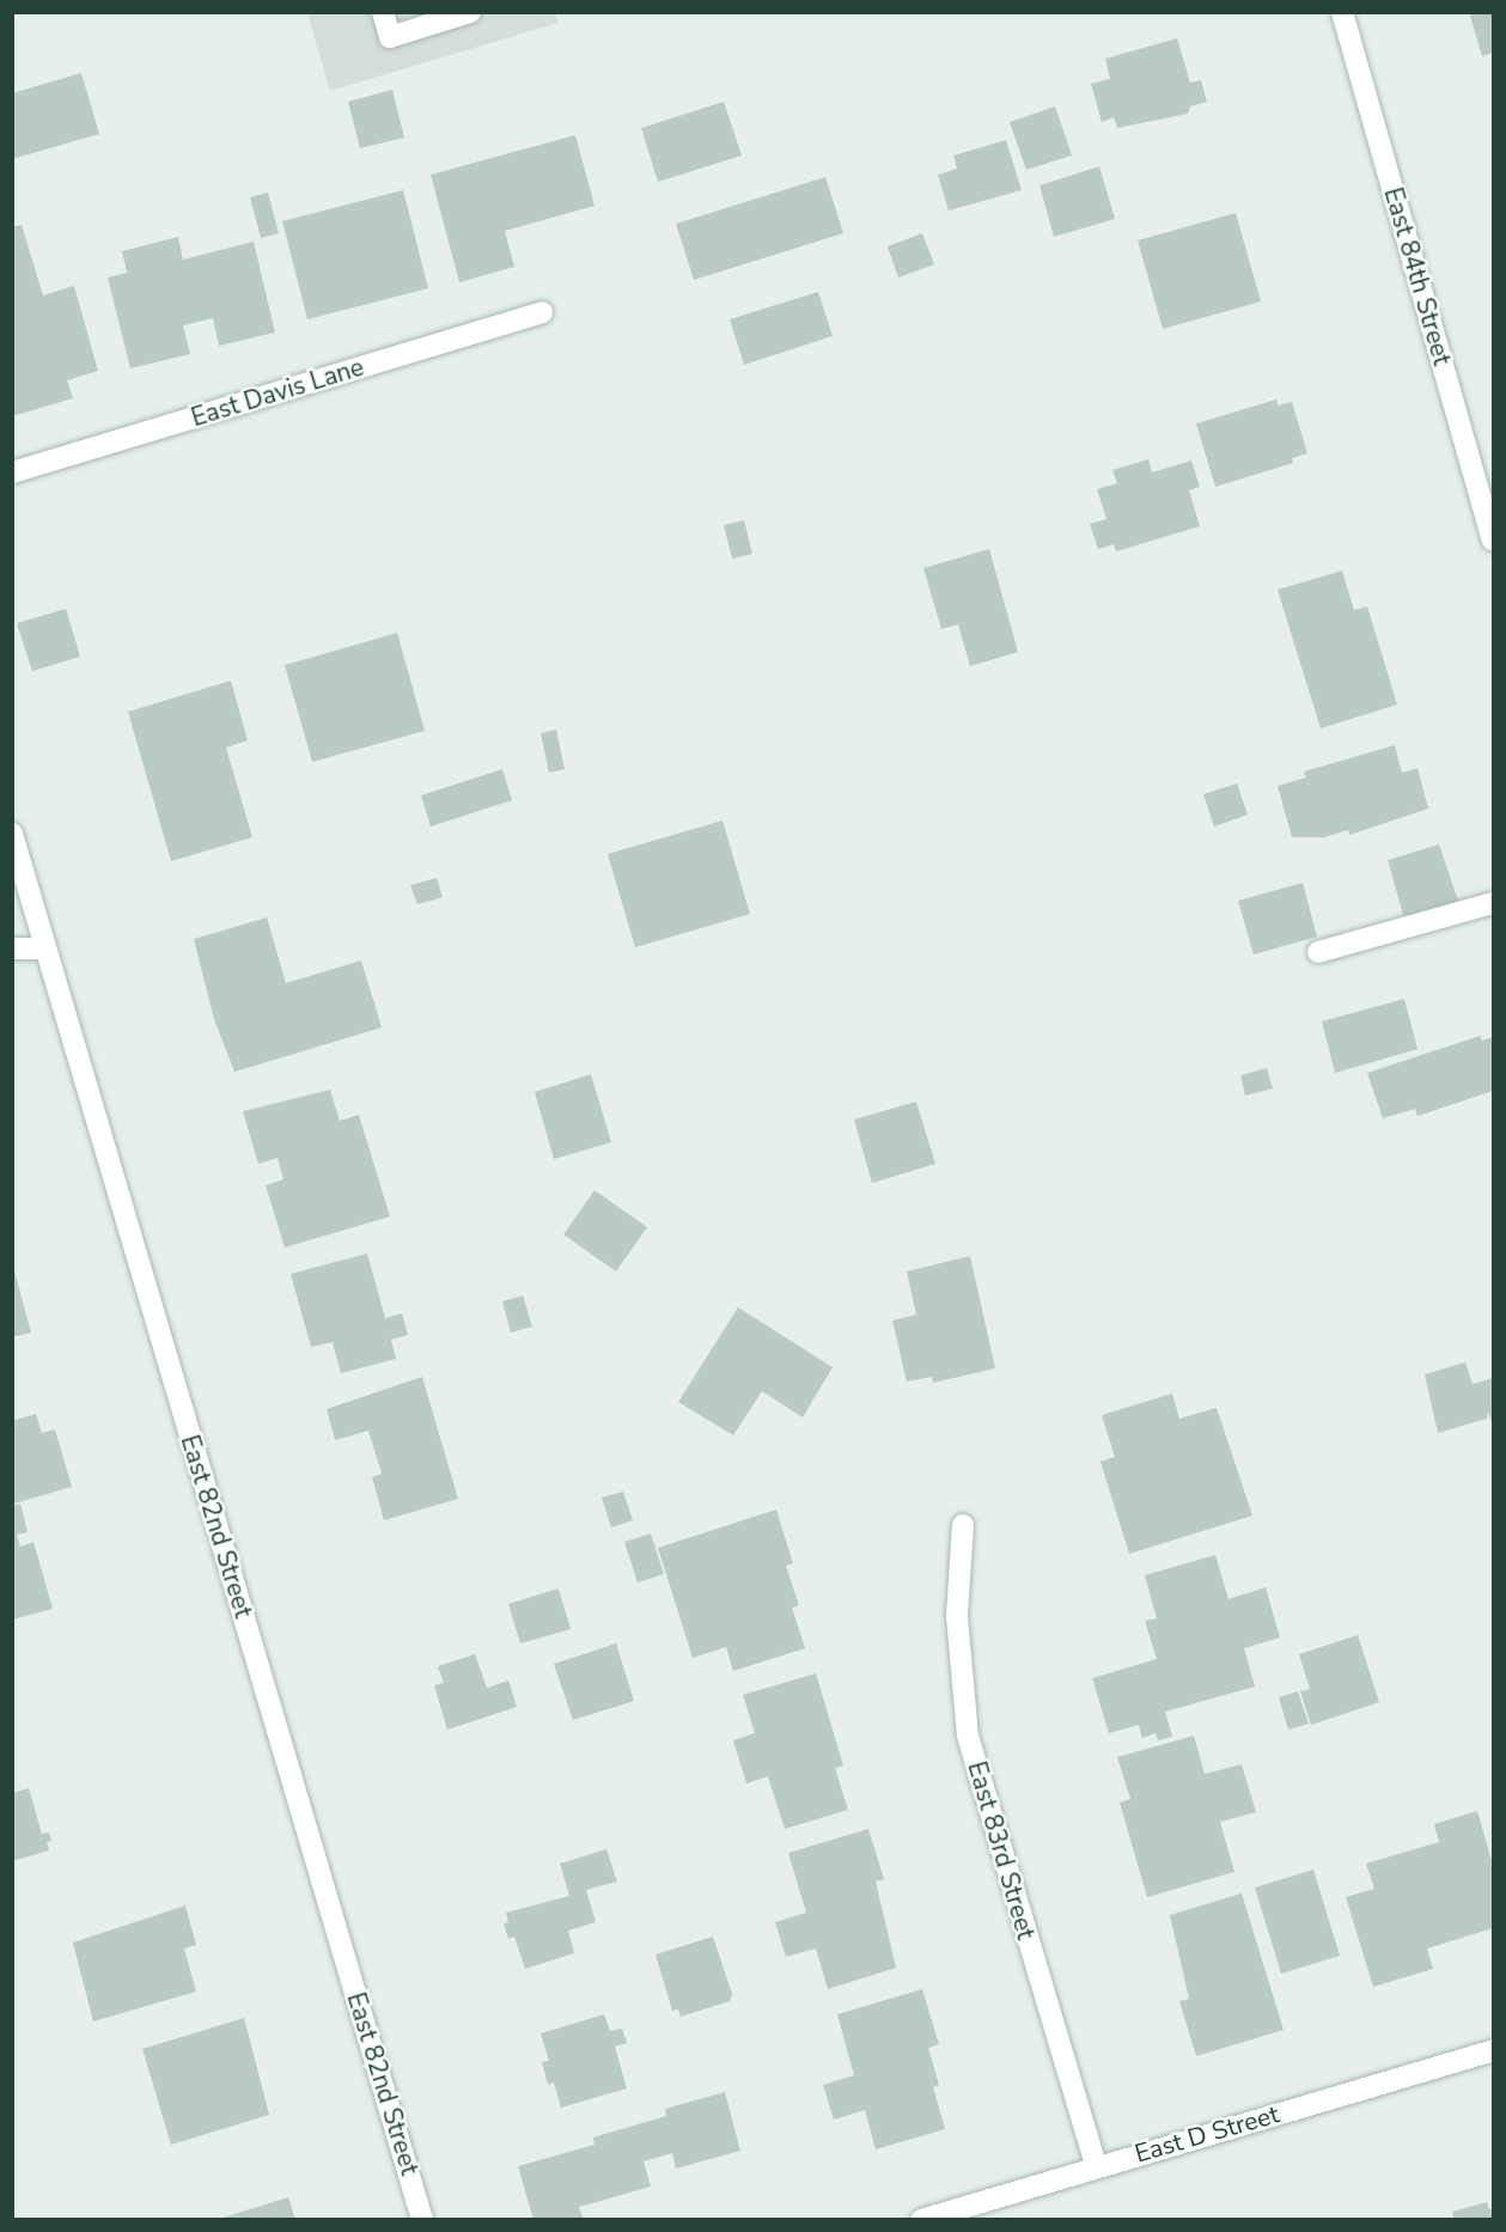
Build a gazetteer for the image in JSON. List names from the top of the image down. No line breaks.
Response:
{"streets":{"street":["East 84th Street","East Davis Lane","East 82nd Street","East 83rd Street","East D Street"]},"crossings":[["East 83rd Street","East D Street"]]}
